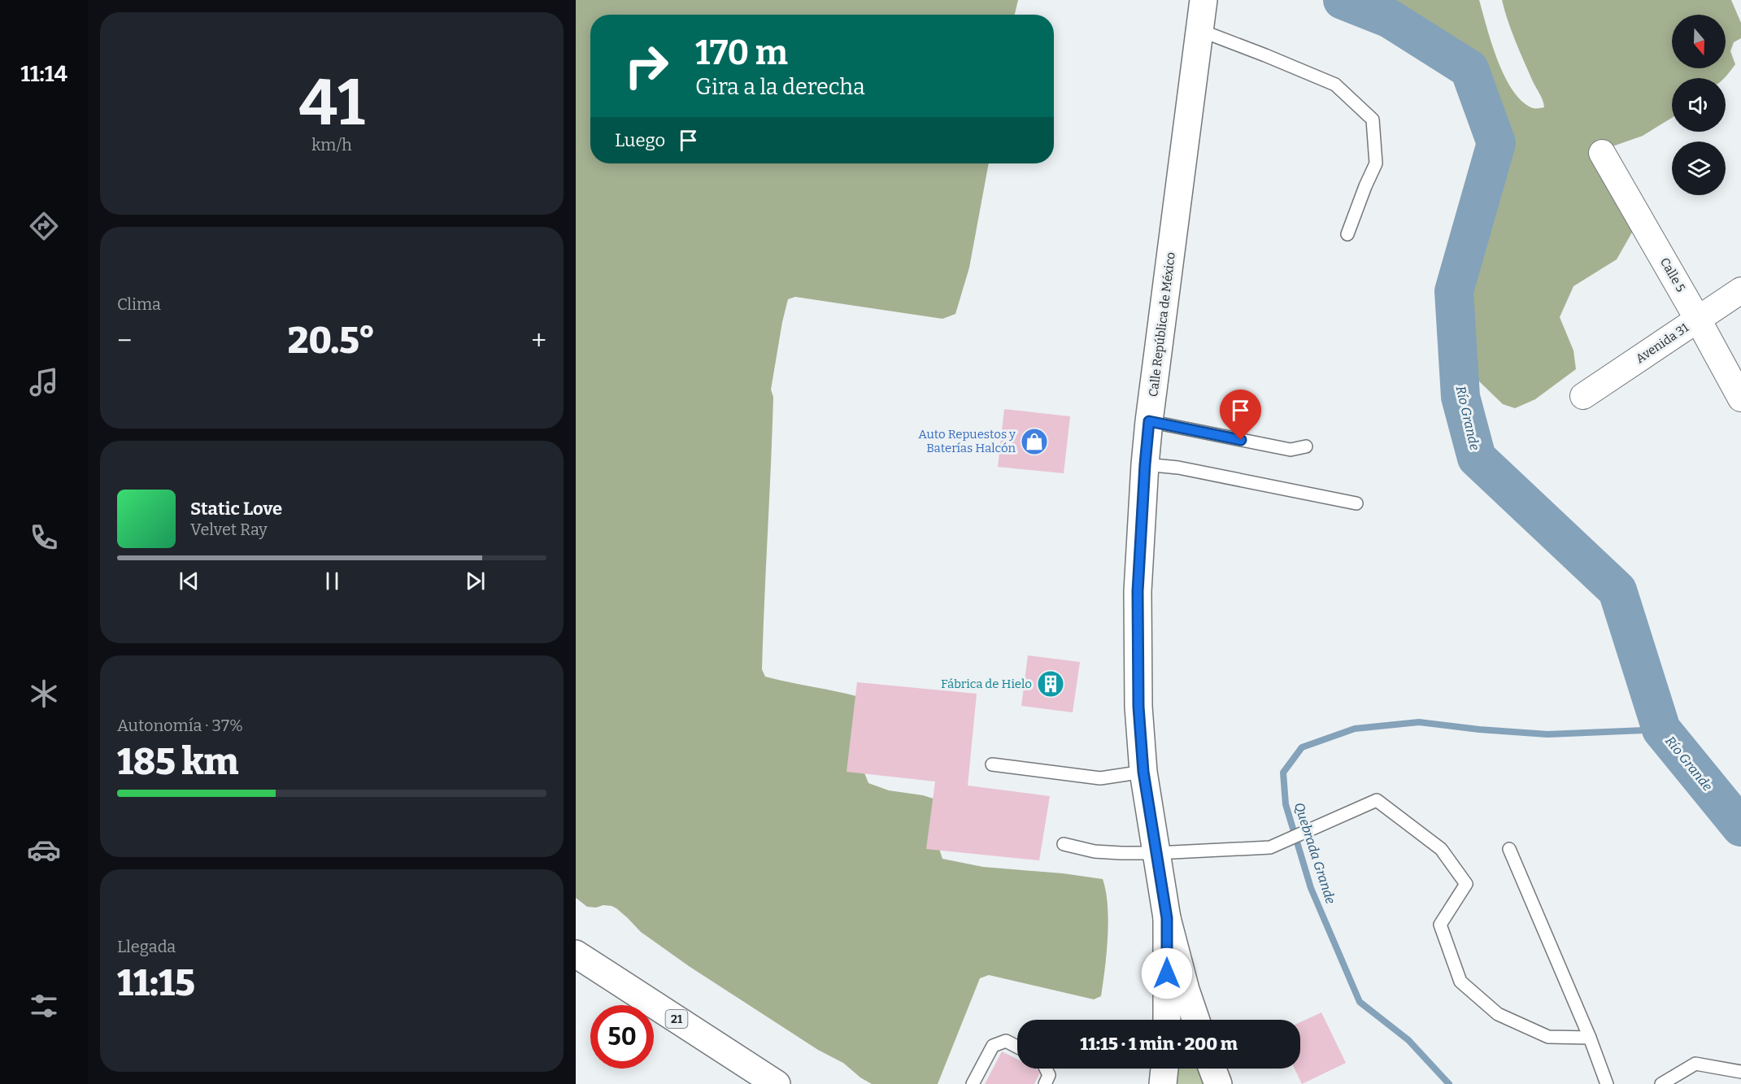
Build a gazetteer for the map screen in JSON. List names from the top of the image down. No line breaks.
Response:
{"streets":{"main road":["Calle República de México","21"],"street":["Calle 5","Avenida 31"]},"crossings":[["Calle 5","Avenida 31"]],"water":["Río Grande","Quebrada Grande"],"places":{"shop":["Auto Repuestos y Baterías Halcón"],"building":["Fábrica de Hielo"]},"north":"bottom","page":{"tabs":"11:14","tile":[["41","km/h"],"Clima",["Autonomía · 37%","185 km"],["Llegada","11:15"]],"turn":["170 m","Gira a la derecha"],"then":"Luego","heat":["−","20.5°","+"],"song":["Static Love","Velvet Ray"],"limit":"50","trip":"11:15 · 1 min · 200 m"}}
